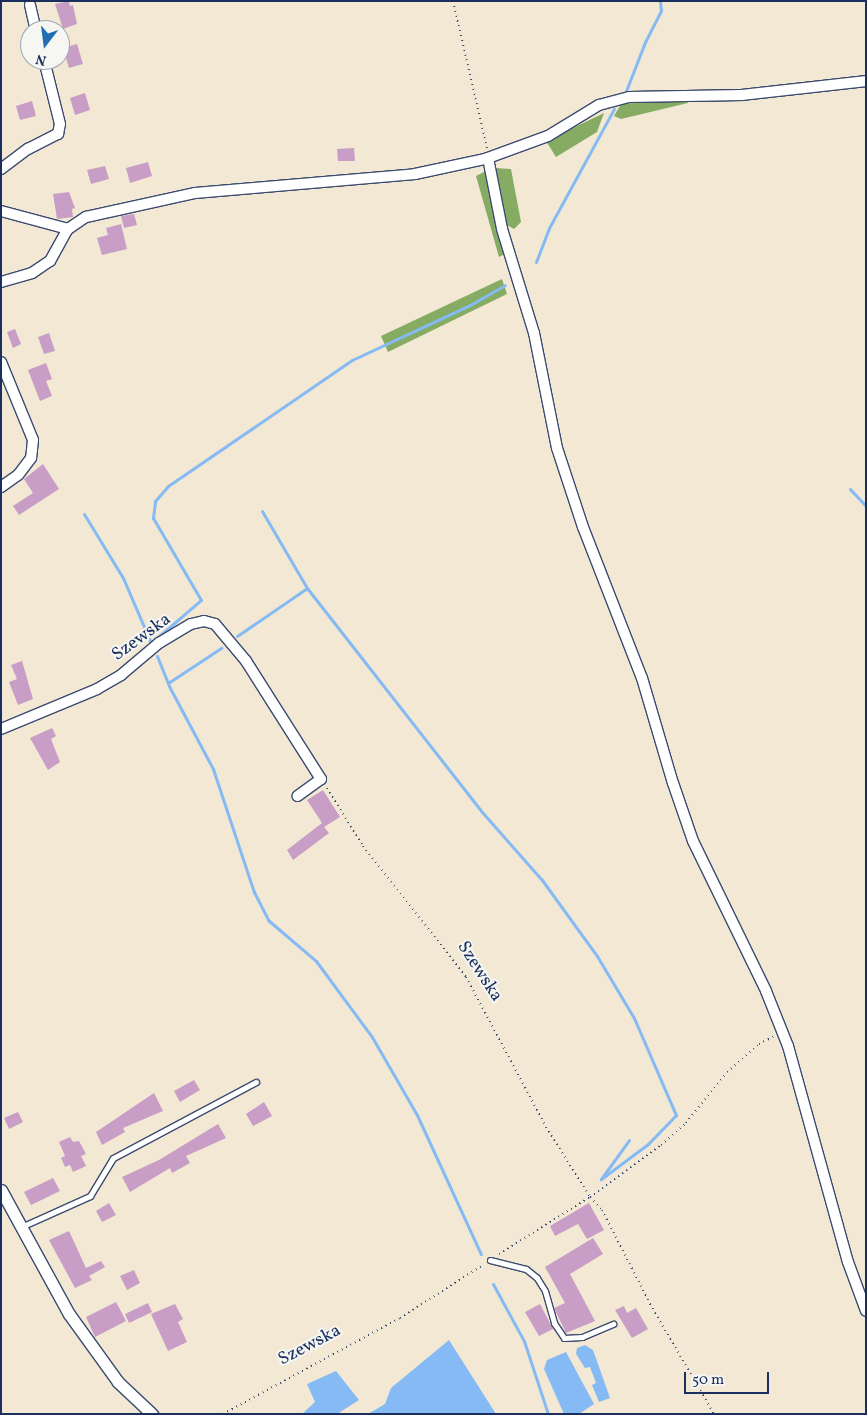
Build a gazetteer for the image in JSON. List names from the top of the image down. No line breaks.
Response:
{"streets":{"street":["Szewska"]},"scale_bar":"50 m","north":"bottom"}
